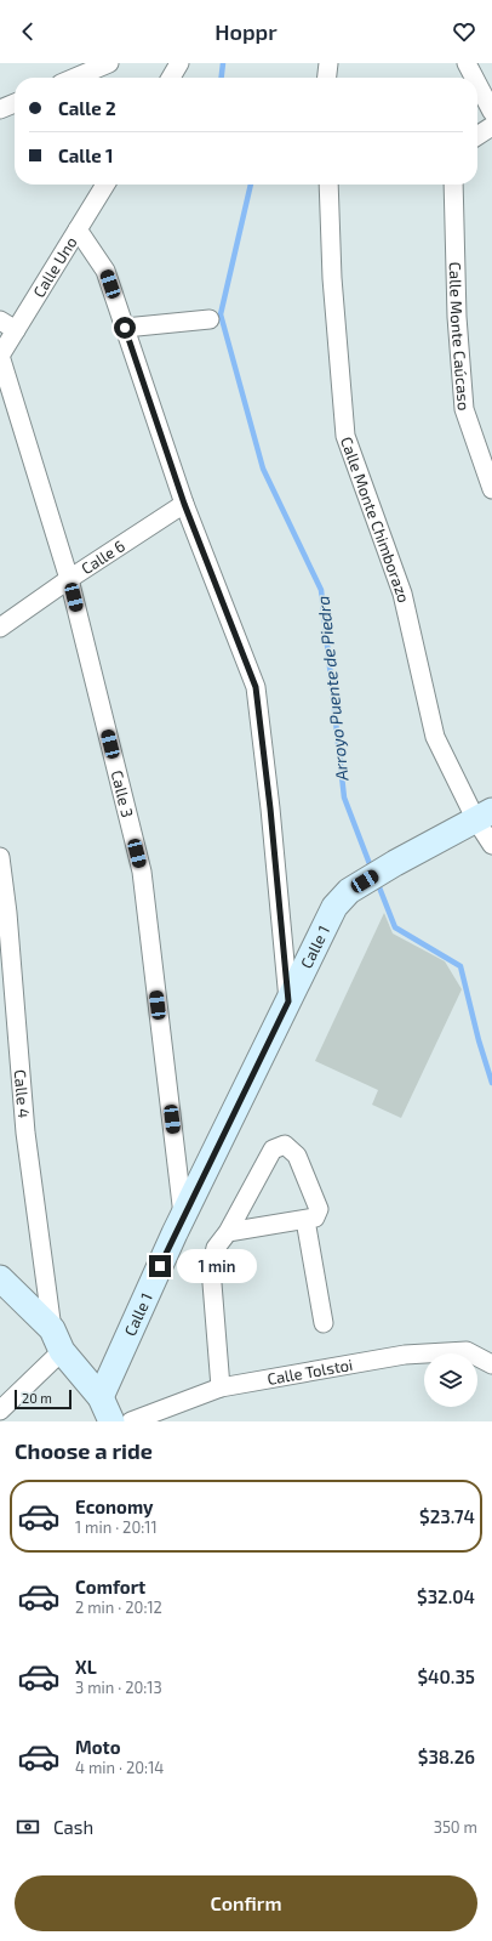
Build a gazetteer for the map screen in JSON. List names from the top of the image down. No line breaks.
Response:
{"streets":{"street":["Calle Uno","Calle Monte Caúcaso","Calle Monte Chimborazo","Calle 6","Calle 3","Calle 1","Calle 4","Calle Tolstoi"]},"crossings":[["Calle Uno","Calle 3"],["Calle Monte Chimborazo","Calle 1"],["Calle 6","Calle 3"],["Calle 3","Calle 1"]],"water":["Arroyo Puente de Piedra"],"scale_bar":"20 m","page":{"header":"Hoppr","banner":["Calle 2","Calle 1"],"bubble":"1 min","scale":"20 m","heading":"Choose a ride","list":[{"name":"Economy","note":"1 min · 20:11","value":"$23.74"},{"name":"Comfort","note":"2 min · 20:12","value":"$32.04"},{"name":"XL","note":"3 min · 20:13","value":"$40.35"},{"name":"Moto","note":"4 min · 20:14","value":"$38.26"}],"pay":["Cash","350 m"],"buttons":"Confirm"}}
